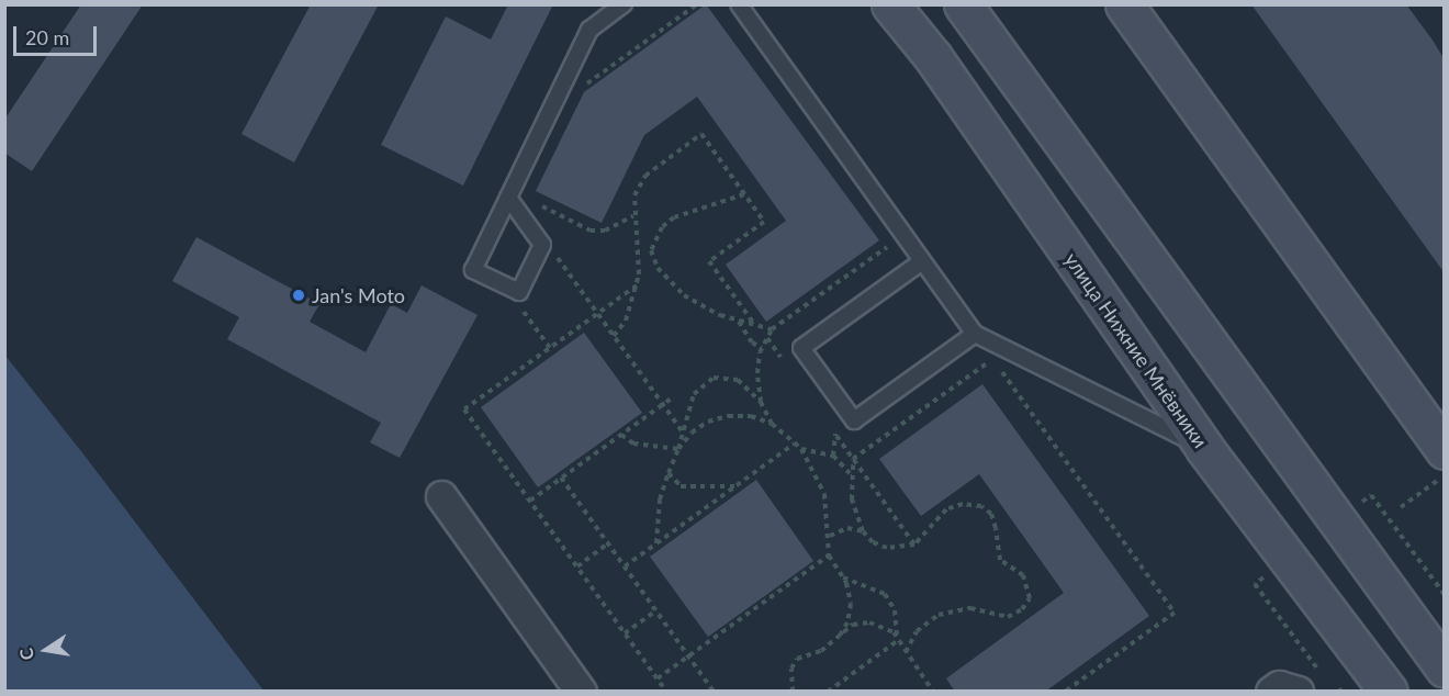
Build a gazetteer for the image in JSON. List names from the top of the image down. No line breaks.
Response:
{"streets":{"main road":["улица Нижние Мнёвники"]},"places":["Jan's Moto"],"scale_bar":"20 m","north":"left"}
